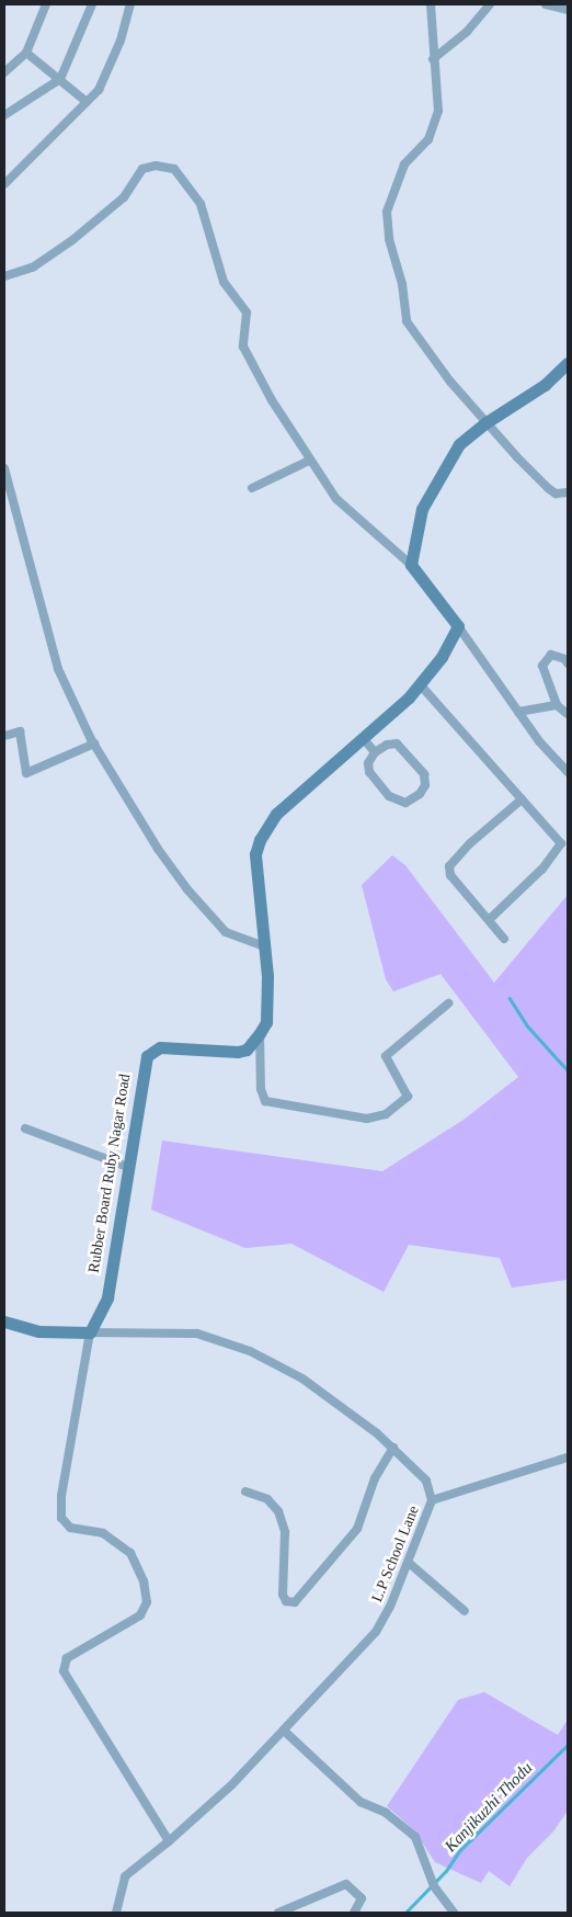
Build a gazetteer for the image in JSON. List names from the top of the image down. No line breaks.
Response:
{"streets":{"main road":["Rubber Board Ruby Nagar Road"],"street":["L.P School Lane"]},"crossings":[["Rubber Board Ruby Nagar Road","L.P School Lane"]],"water":["Kanjikuzhi Thodu"]}
